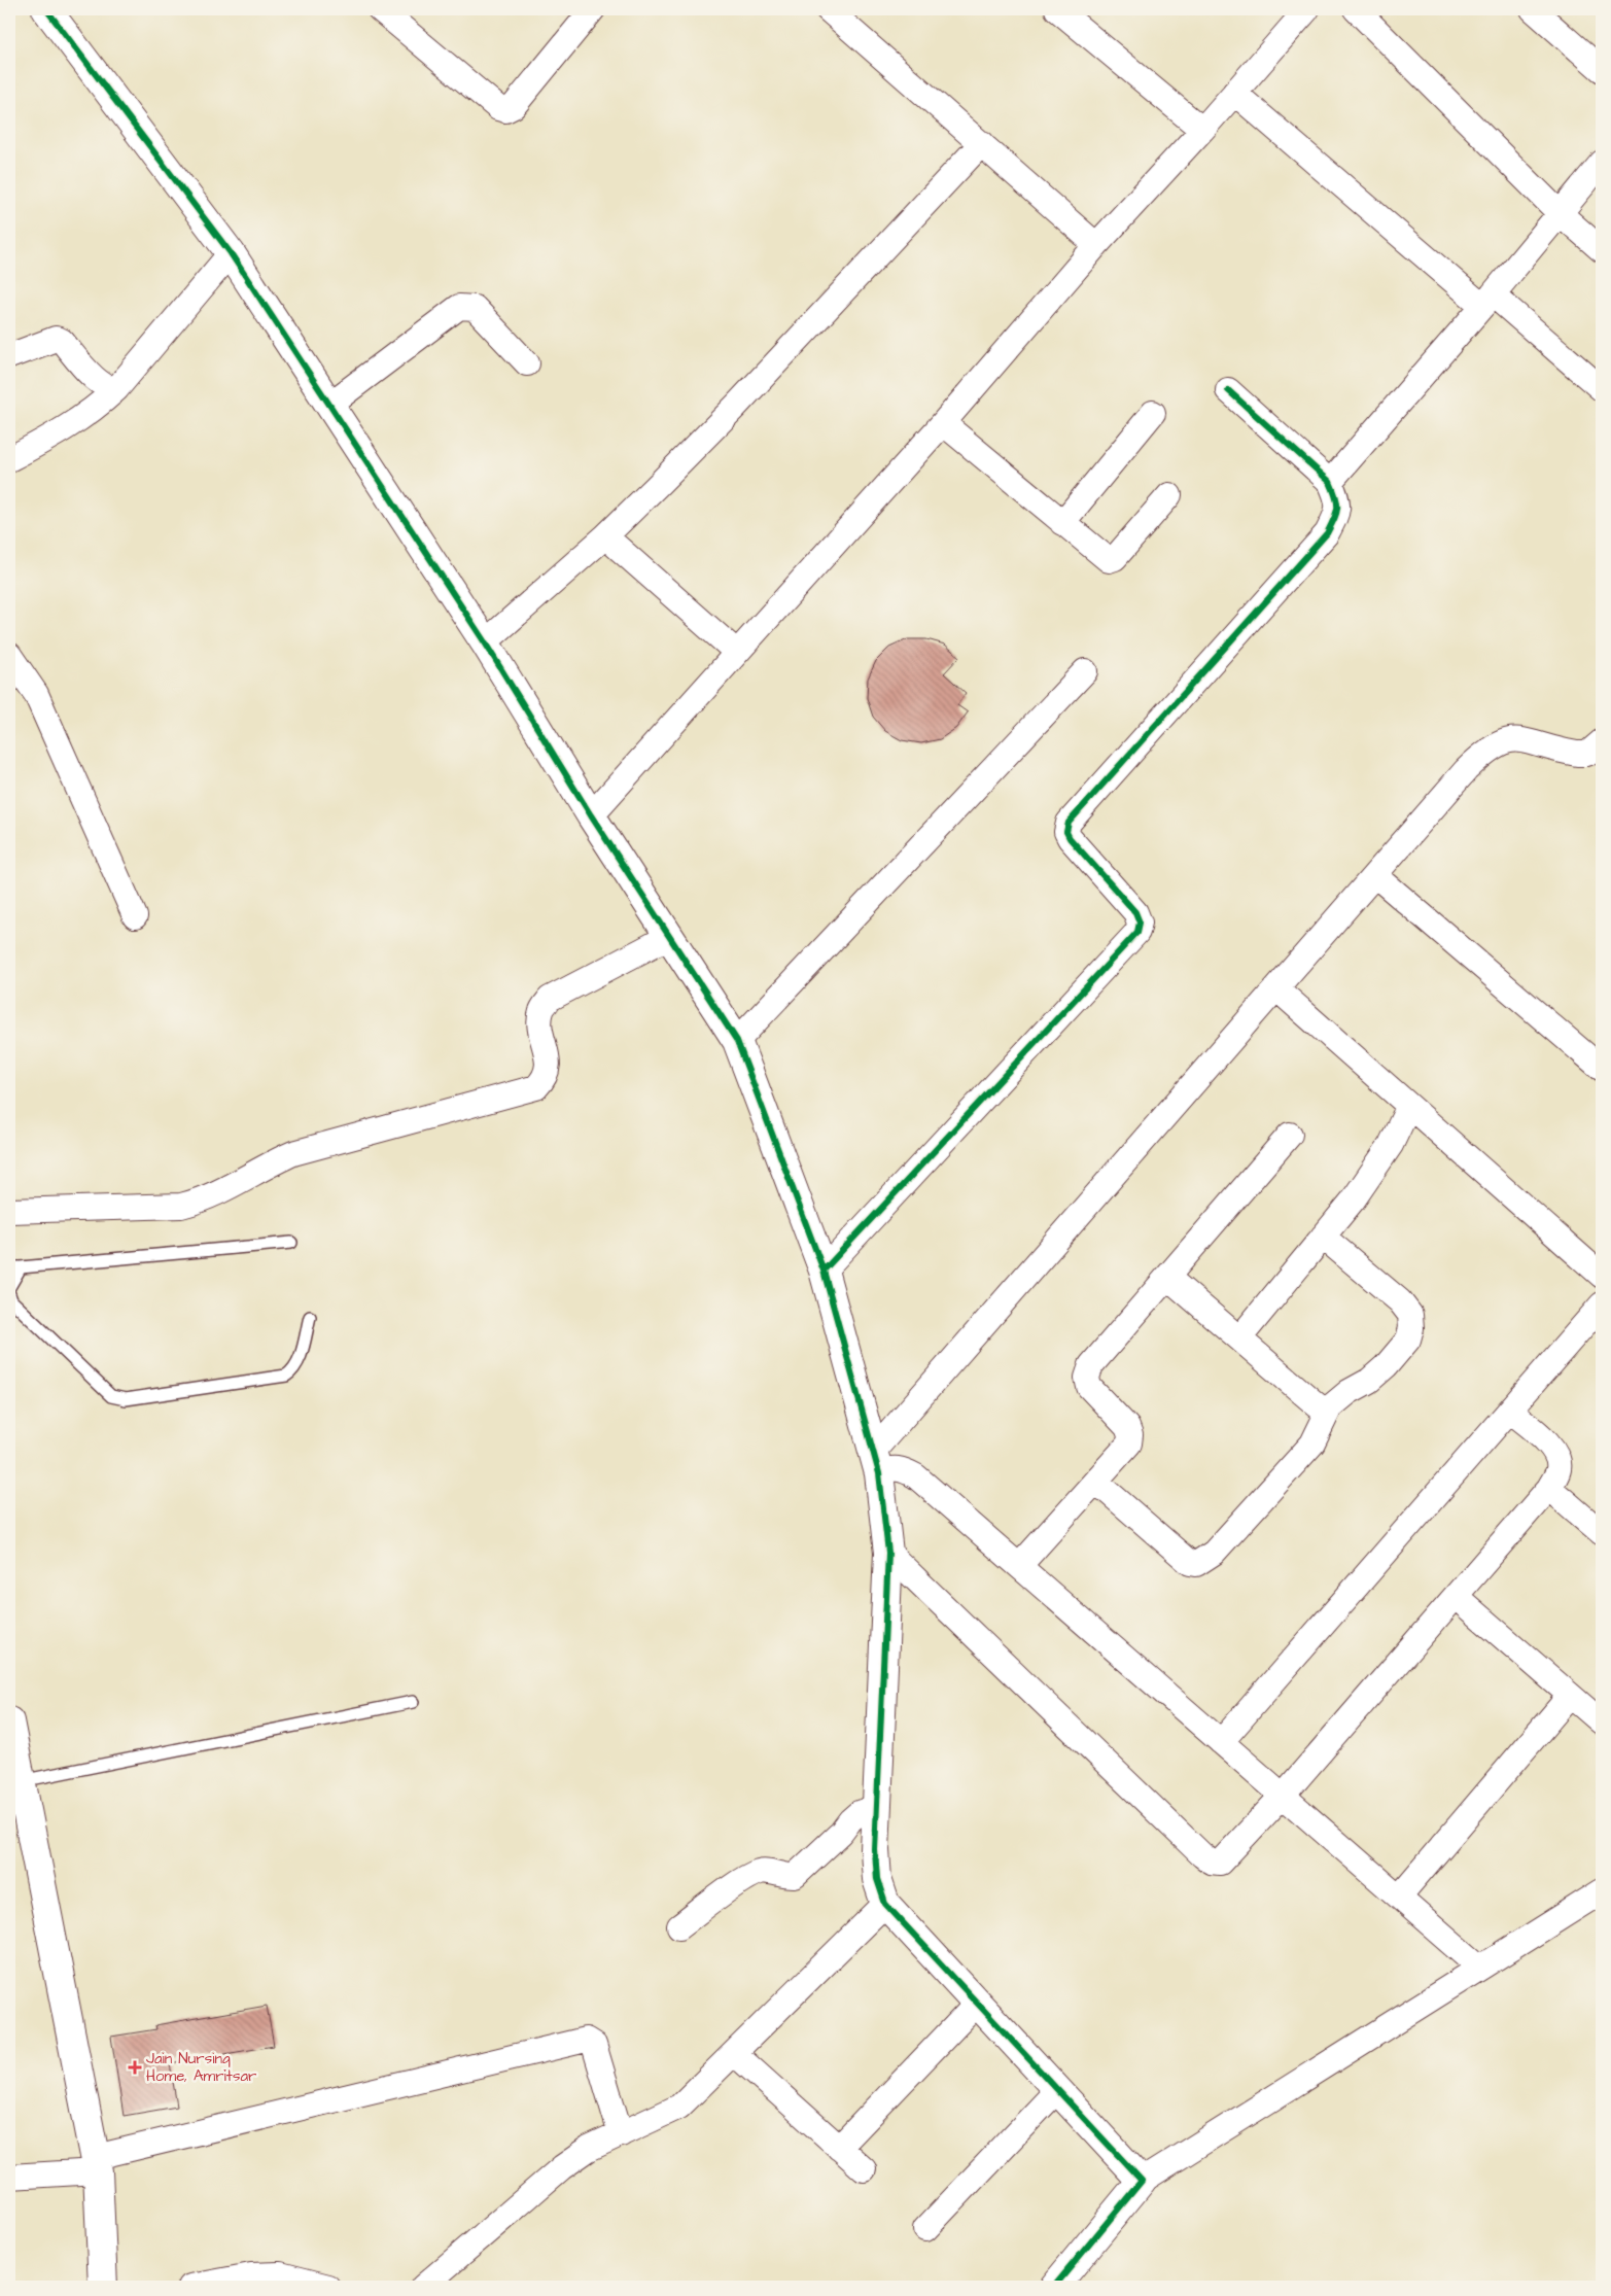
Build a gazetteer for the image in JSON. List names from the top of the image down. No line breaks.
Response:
{"places":{"health":["Jain Nursing Home, Amritsar"]}}
